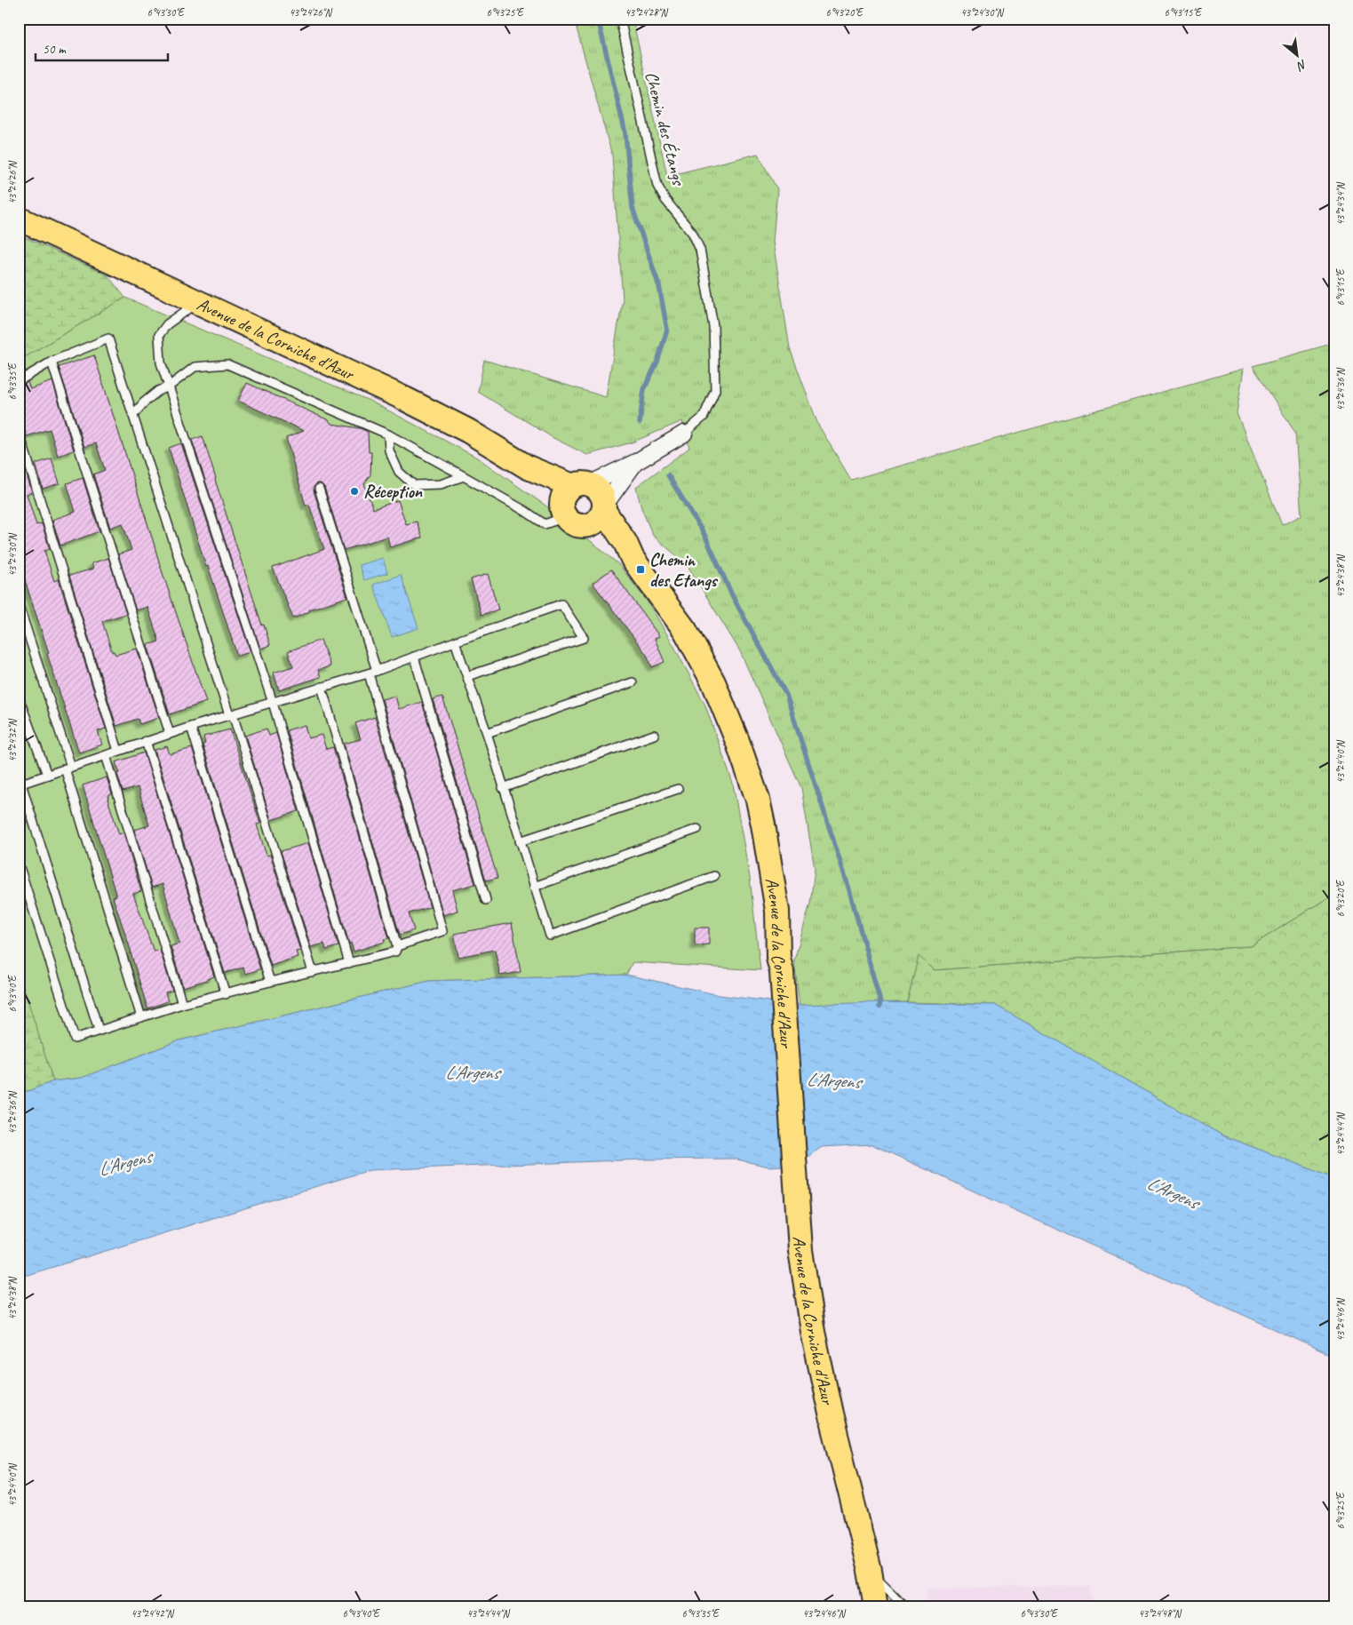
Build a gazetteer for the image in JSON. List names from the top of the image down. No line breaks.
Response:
{"streets":{"main road":["Avenue de la Corniche d'Azur"],"street":["Chemin des Étangs"]},"crossings":[["Chemin des Étangs","Avenue de la Corniche d'Azur"]],"water":["L'Argens"],"places":{"other":["Réception"],"transit":["Chemin des Etangs"]},"scale_bar":"50 m","north":"bottom right","coordinates":["6°43'30\"E","43°24'26\"N","6°43'25\"E","43°24'28\"N","6°43'20\"E","43°24'30\"N","6°43'15\"E","43°24'34\"N","6°43'35\"E","43°24'36\"N","43°24'38\"N","43°24'32\"N","43°24'40\"N","6°43'40\"E","43°24'44\"N","43°24'46\"N","43°24'42\"N","43°24'48\"N"]}
